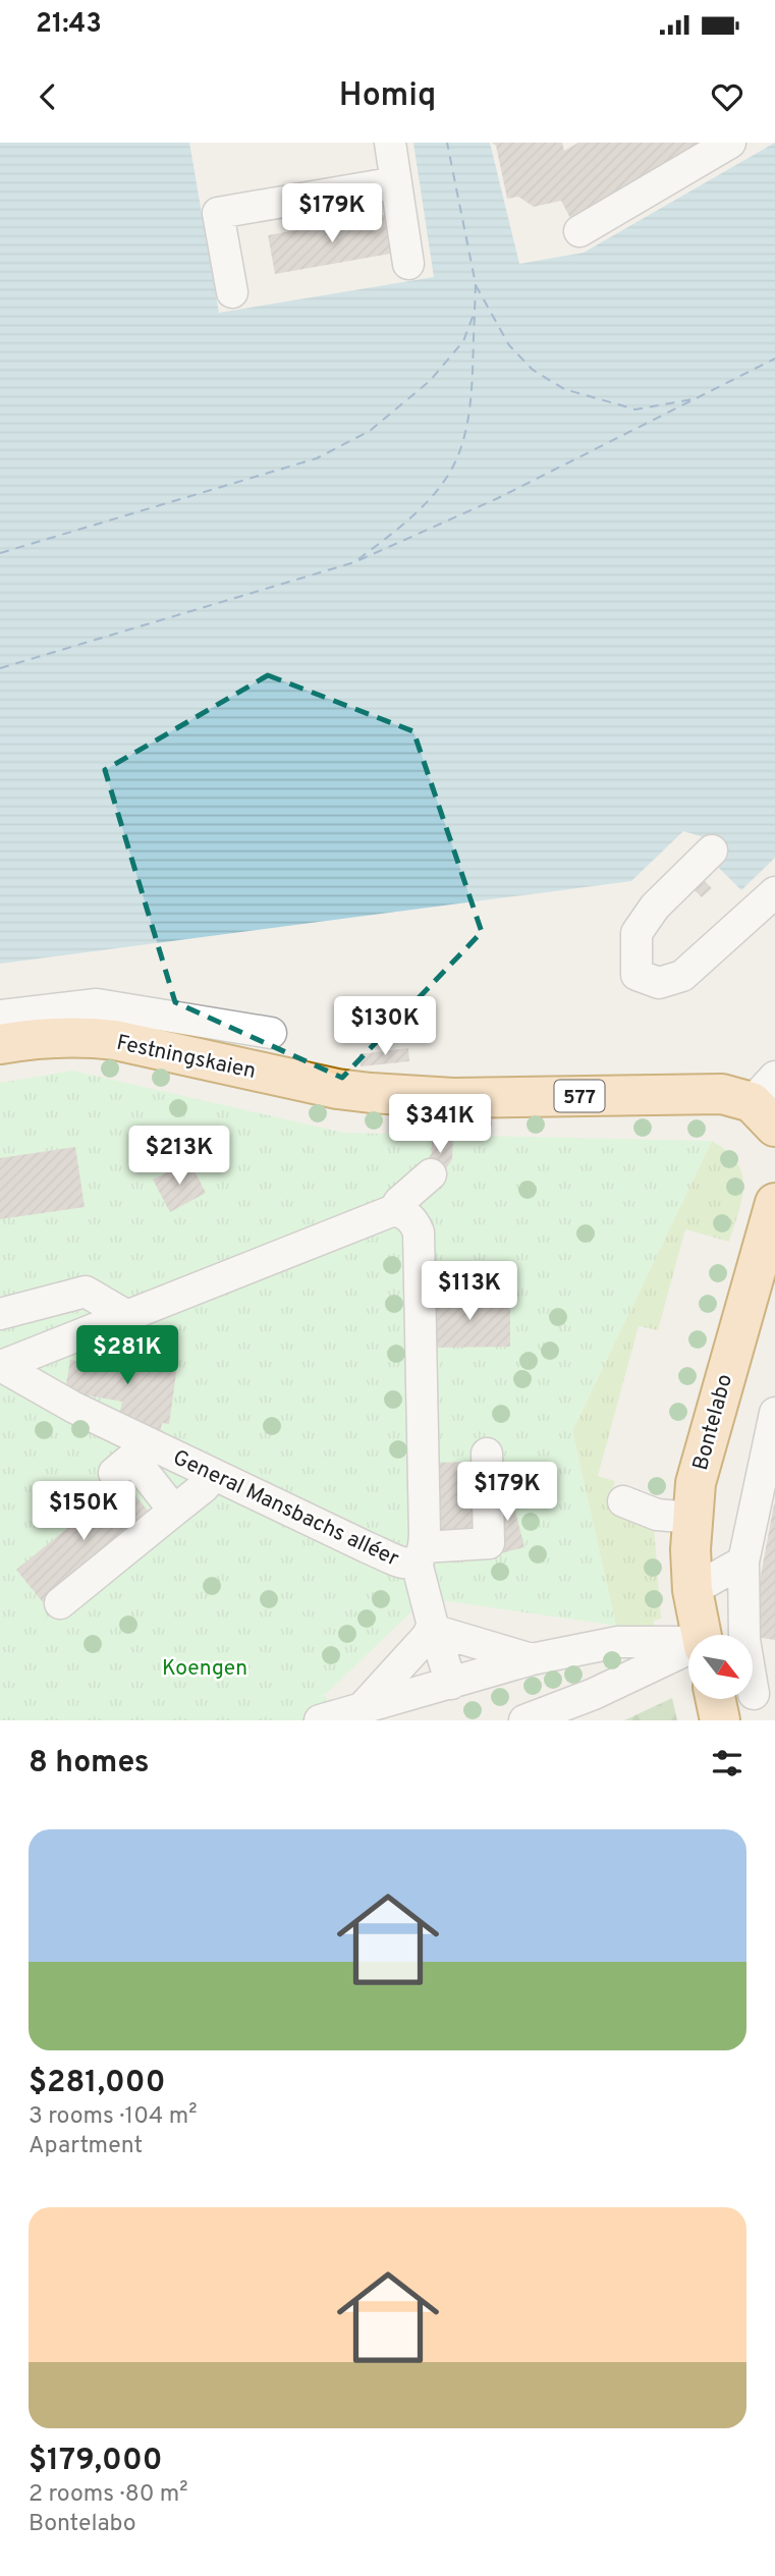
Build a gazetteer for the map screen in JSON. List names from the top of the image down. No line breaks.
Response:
{"streets":{"main road":["Festningskaien","577","Bontelabo"],"lane":["General Mansbachs alléer"]},"parks":["Koengen"],"north":"bottom right","page":{"status":"21:43","header":"Homiq","price":["$179K","$130K","$341K","$213K","$113K","$281K","$179K","$150K"],"heading":"8 homes","list":[{"name":"$281,000","note":"3 rooms · 104 m² · Apartment"},{"name":"$179,000","note":"2 rooms · 80 m² · Bontelabo"}]}}
